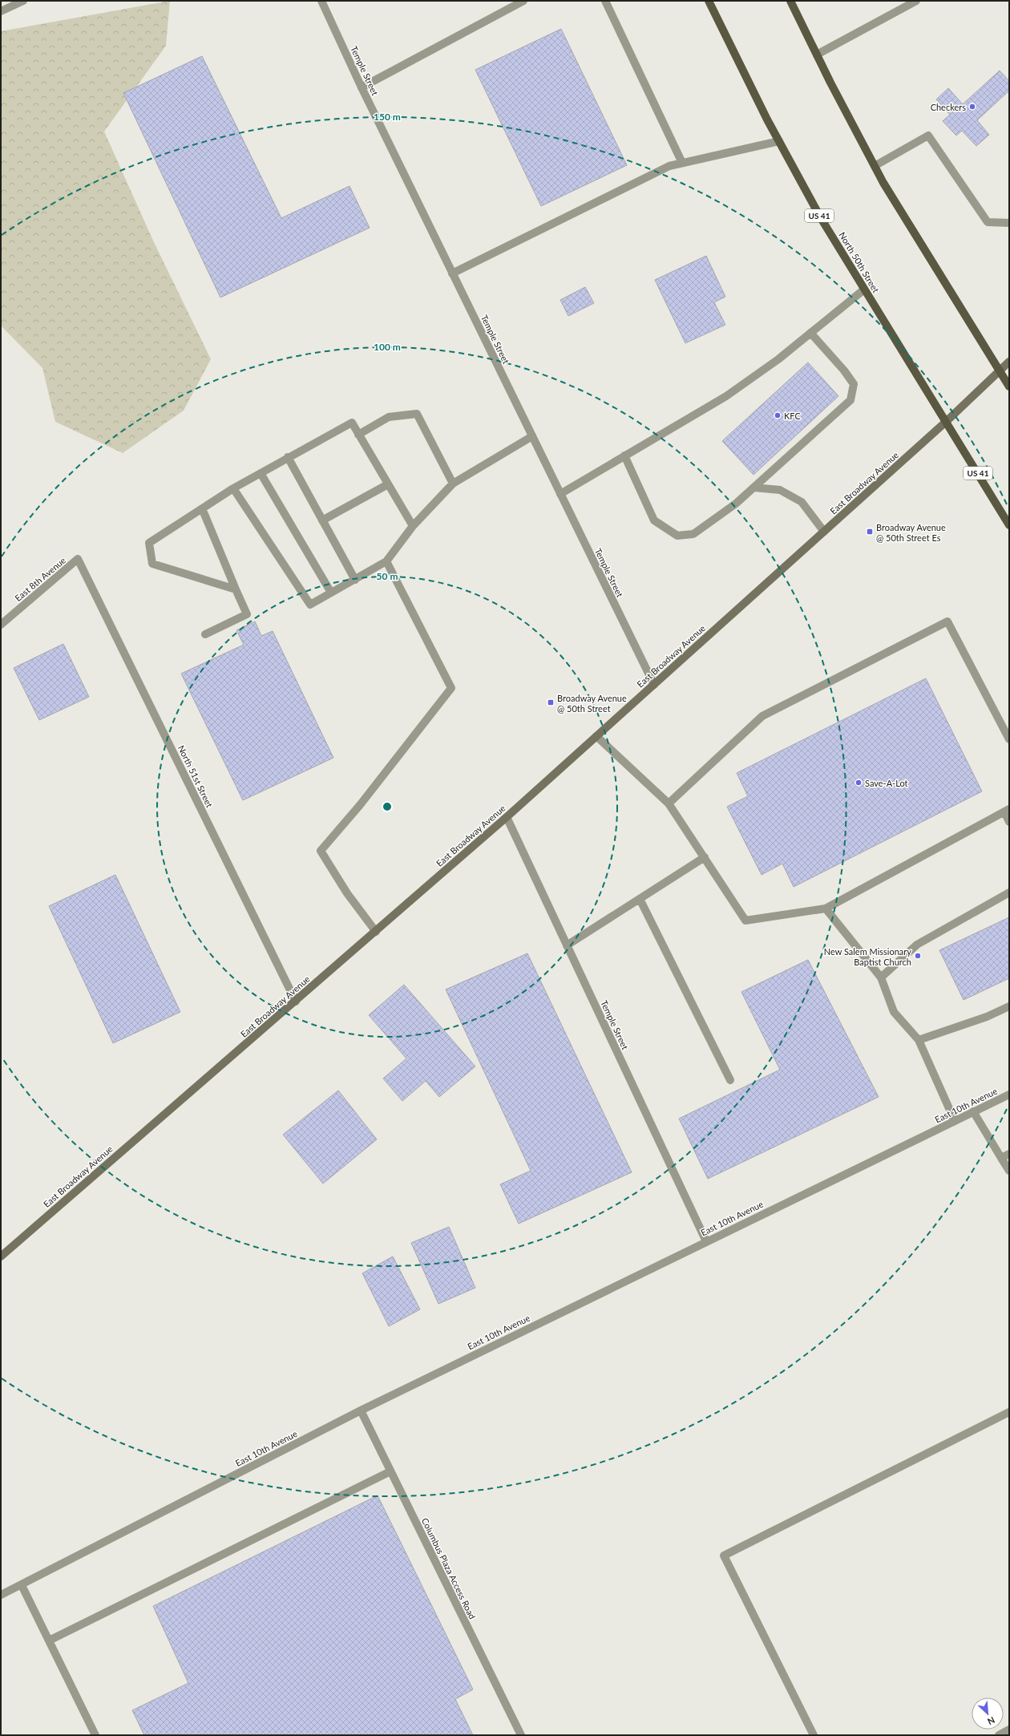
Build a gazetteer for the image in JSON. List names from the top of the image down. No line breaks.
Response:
{"streets":{"main road":["US 41","North 50th Street"],"street":["Temple Street","East Broadway Avenue","East 8th Avenue","North 51st Street","East 10th Avenue","Columbus Plaza Access Road"]},"crossings":[["Temple Street","East Broadway Avenue"],["Temple Street","East 10th Avenue"],["North 50th Street","East Broadway Avenue"],["East Broadway Avenue","North 51st Street"],["East 8th Avenue","North 51st Street"],["East 10th Avenue","Columbus Plaza Access Road"]],"places":{"other":["Checkers","KFC","Save-A-Lot","New Salem Missionary Baptist Church"],"transit":["Broadway Avenue @ 50th Street Es","Broadway Avenue @ 50th Street"]},"north":"bottom right","rings":["150 m","100 m","50 m"]}
